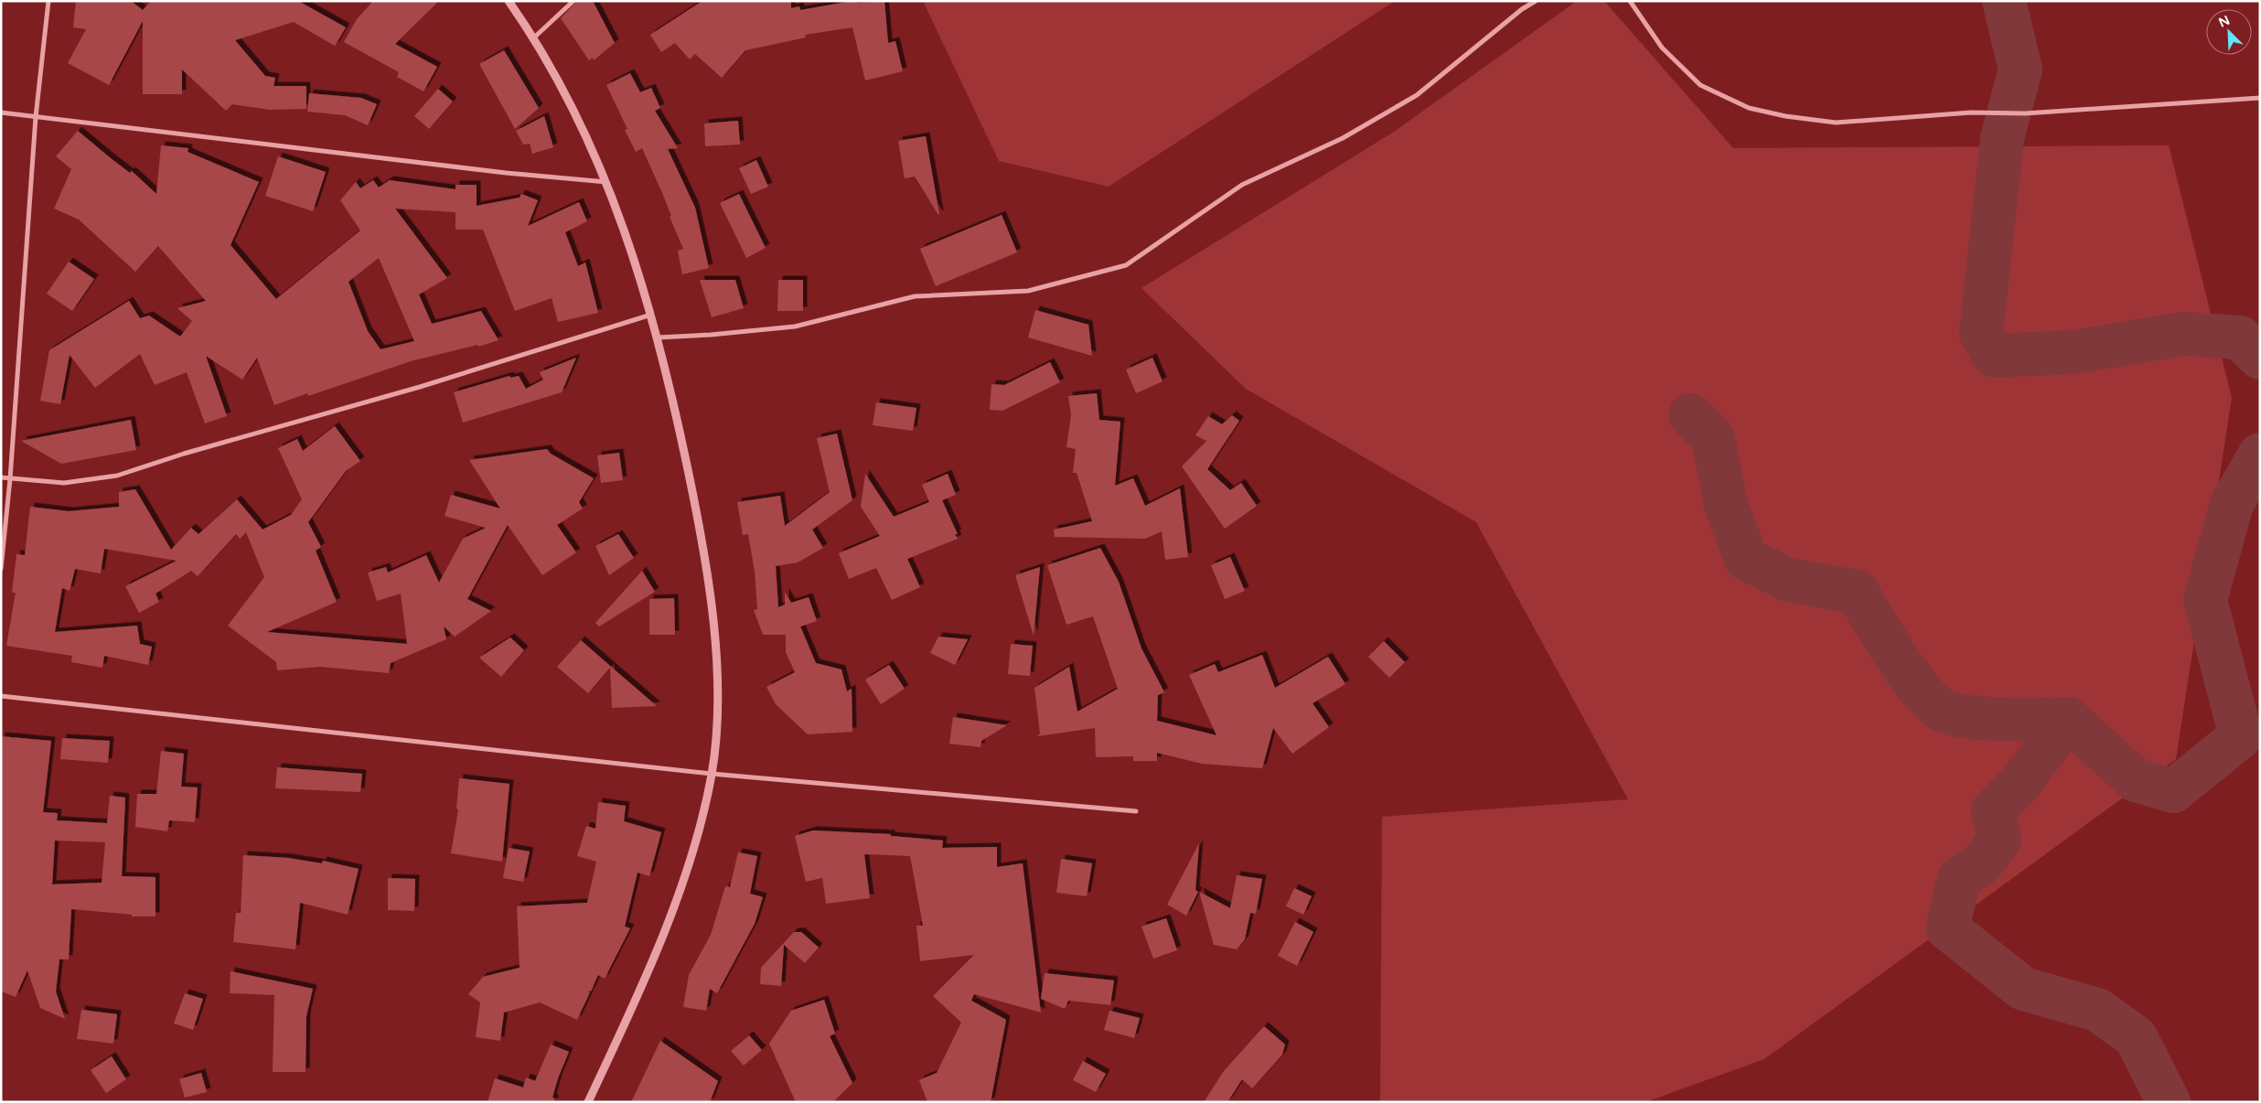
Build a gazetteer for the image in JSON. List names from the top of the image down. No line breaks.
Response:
{"north":"top left"}
